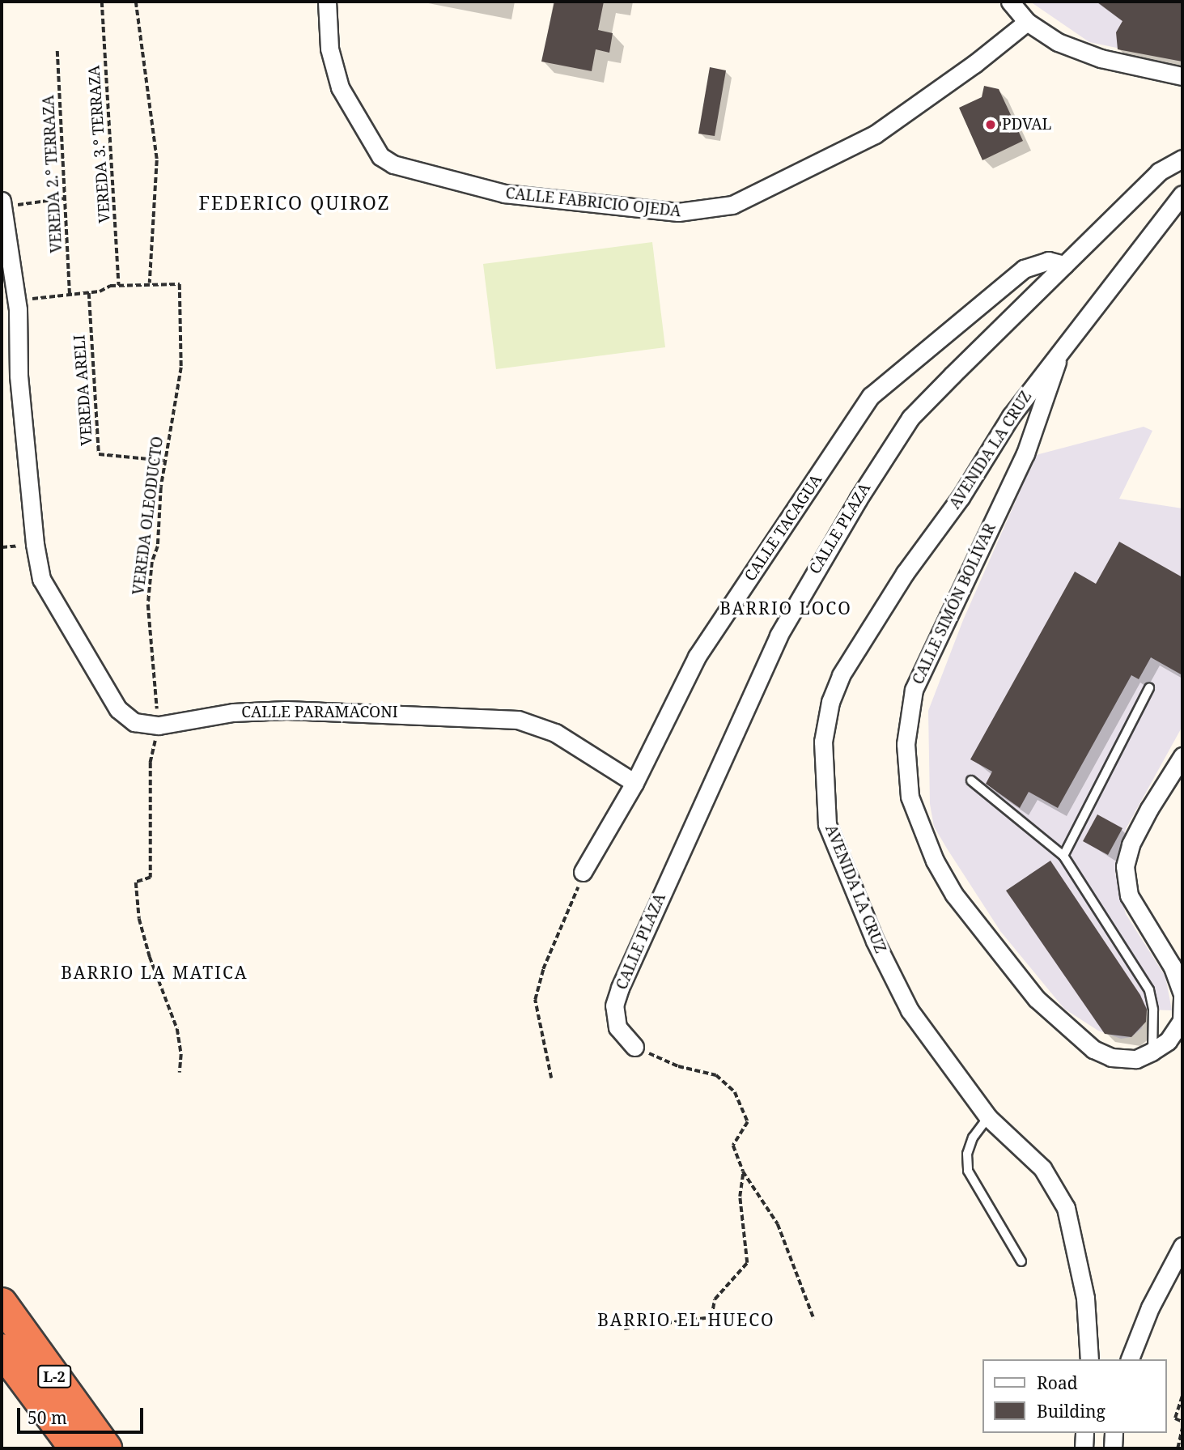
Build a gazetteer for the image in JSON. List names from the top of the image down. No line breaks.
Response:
{"streets":{"highway":["L-2"],"street":["CALLE FABRICIO OJEDA","AVENIDA LA CRUZ","CALLE TACAGUA","CALLE PLAZA","CALLE SIMÓN BOLÍVAR","CALLE PARAMACONI"],"path":["VEREDA 3.° TERRAZA","VEREDA 2.° TERRAZA","VEREDA ARELI","VEREDA OLEODUCTO"]},"crossings":[["VEREDA ARELI","VEREDA OLEODUCTO"],["AVENIDA LA CRUZ","CALLE SIMÓN BOLÍVAR"],["VEREDA OLEODUCTO","CALLE PARAMACONI"],["CALLE TACAGUA","CALLE PLAZA"],["CALLE TACAGUA","CALLE PARAMACONI"]],"districts":["FEDERICO QUIROZ","BARRIO LOCO","BARRIO LA MATICA","BARRIO EL HUECO"],"places":["PDVAL"],"legend":["Road","Building"],"scale_bar":"50 m"}
